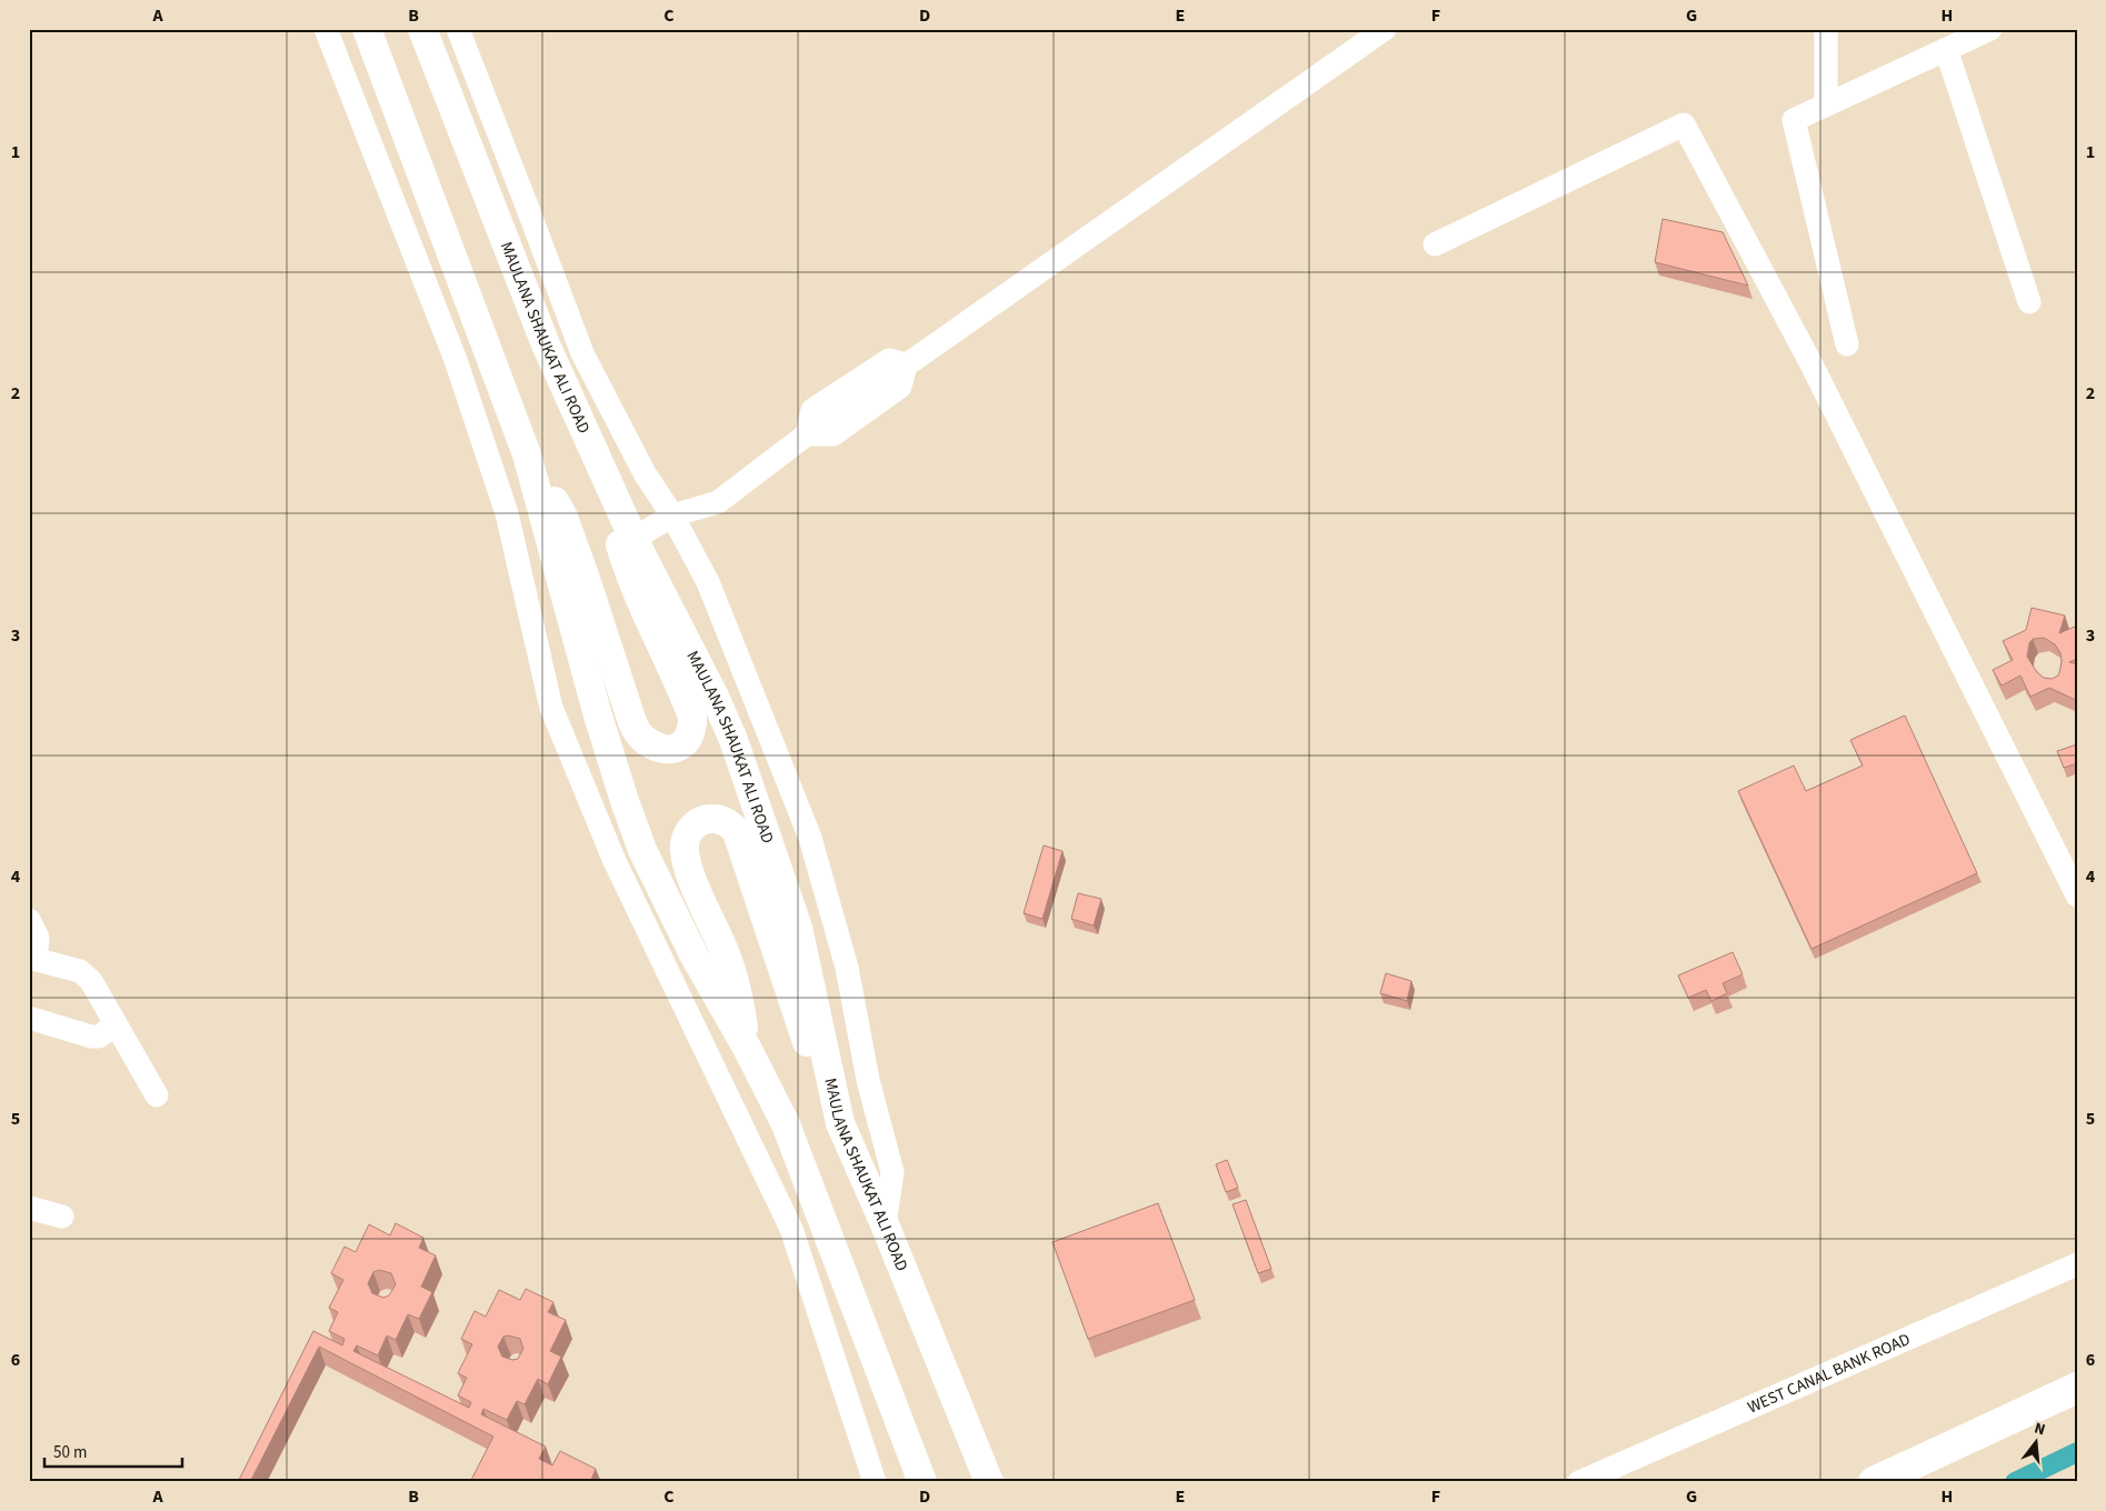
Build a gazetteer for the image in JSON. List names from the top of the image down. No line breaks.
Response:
{"streets":{"main road":["MAULANA SHAUKAT ALI ROAD"],"street":["WEST CANAL BANK ROAD"]},"scale_bar":"50 m","north":"top","grid":{"columns":["A","B","C","D","E","F","G","H"],"rows":["1","2","3","4","5","6"]}}
